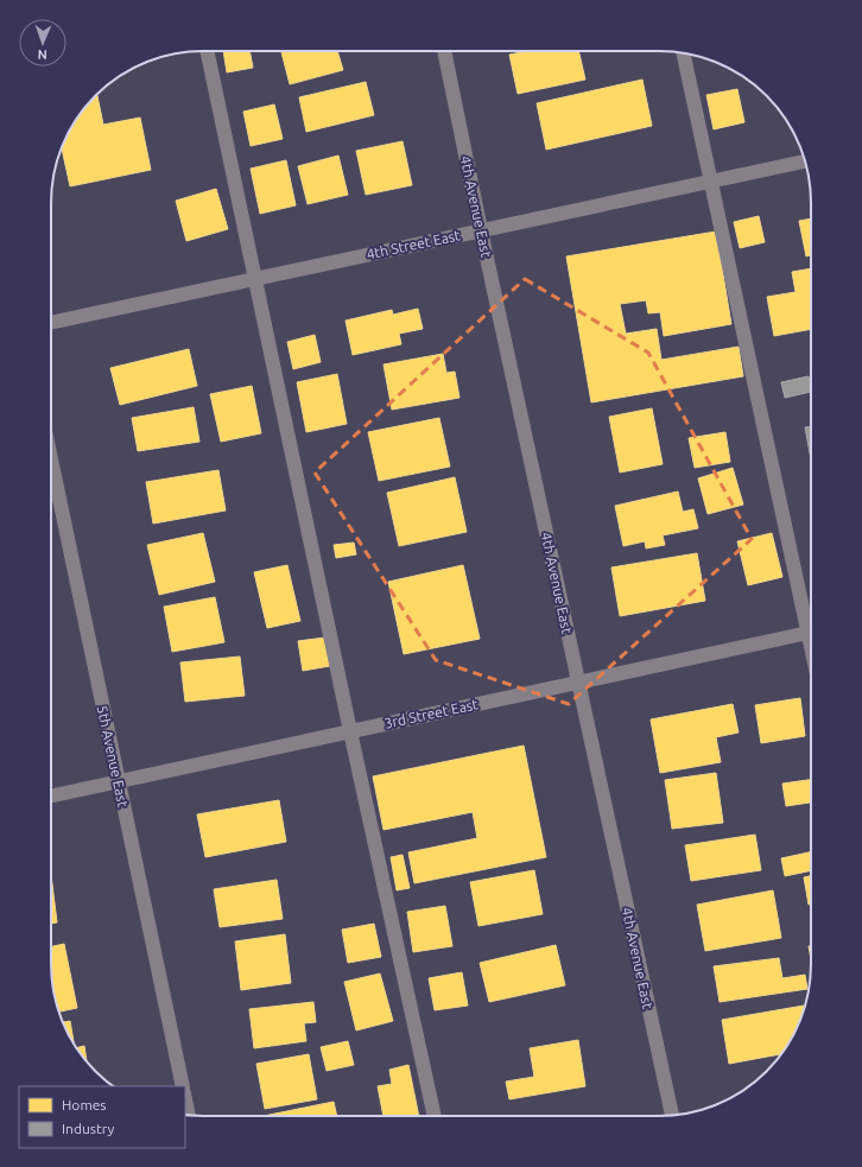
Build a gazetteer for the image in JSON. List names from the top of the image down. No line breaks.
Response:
{"streets":{"street":["4th Avenue East","4th Street East","3rd Street East","5th Avenue East"]},"crossings":[["4th Avenue East","4th Street East"],["4th Avenue East","3rd Street East"],["3rd Street East","5th Avenue East"]],"legend":["Homes","Industry"],"north":"bottom"}
